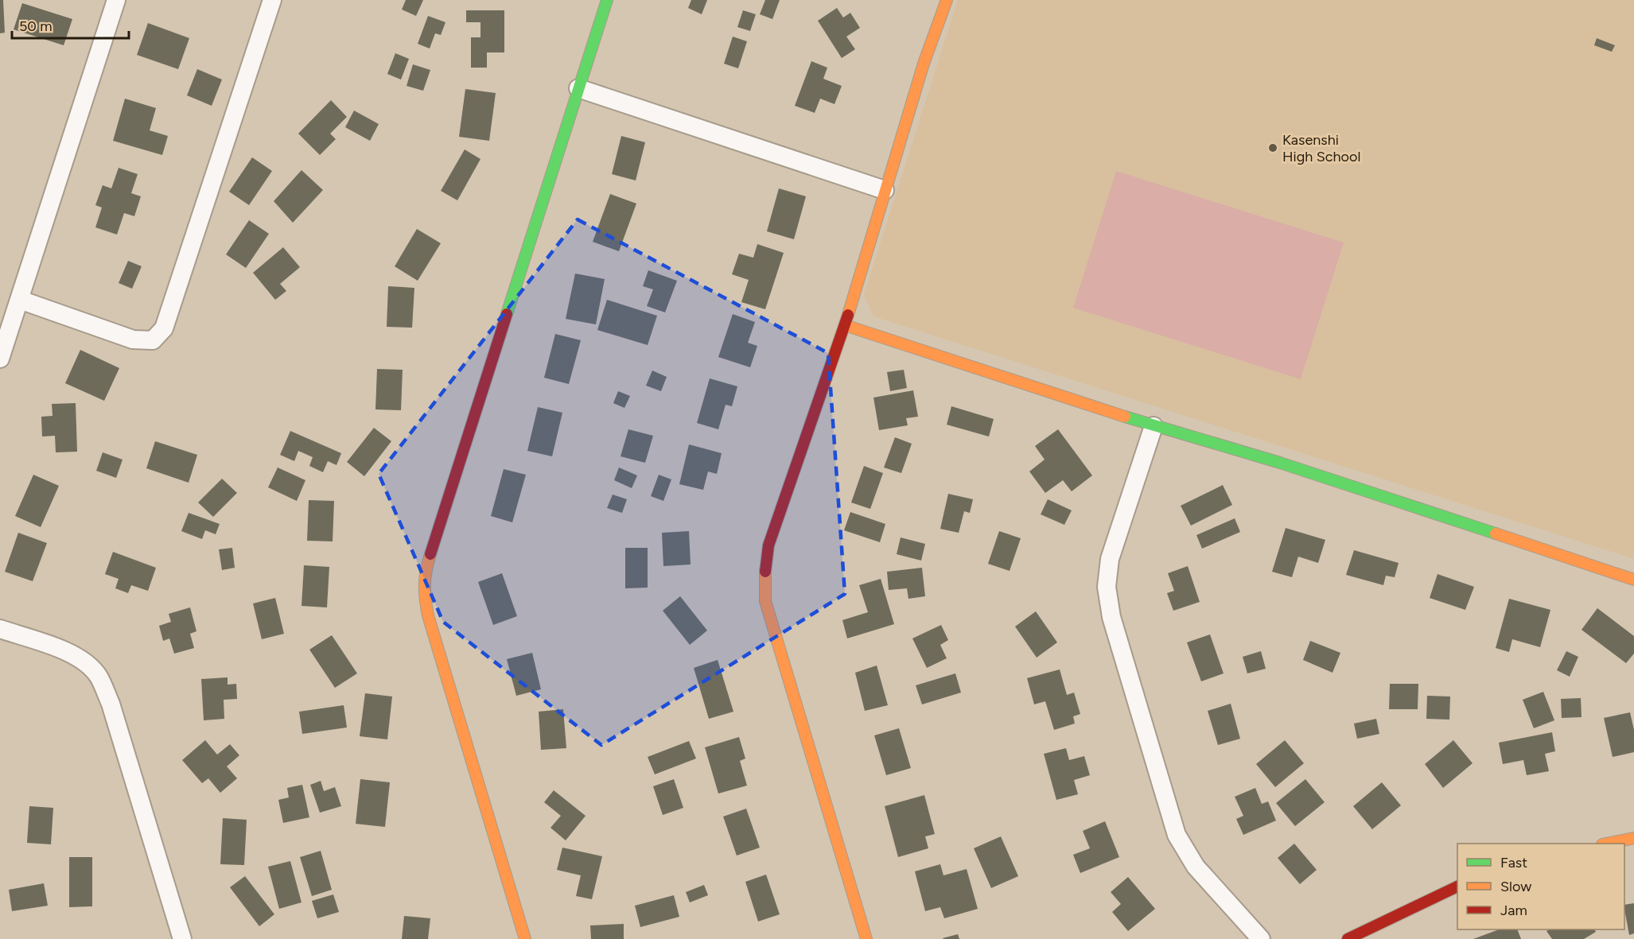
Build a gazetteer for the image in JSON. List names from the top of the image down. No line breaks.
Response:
{"places":["Kasenshi High School"],"legend":["Fast","Slow","Jam"],"scale_bar":"50 m"}
